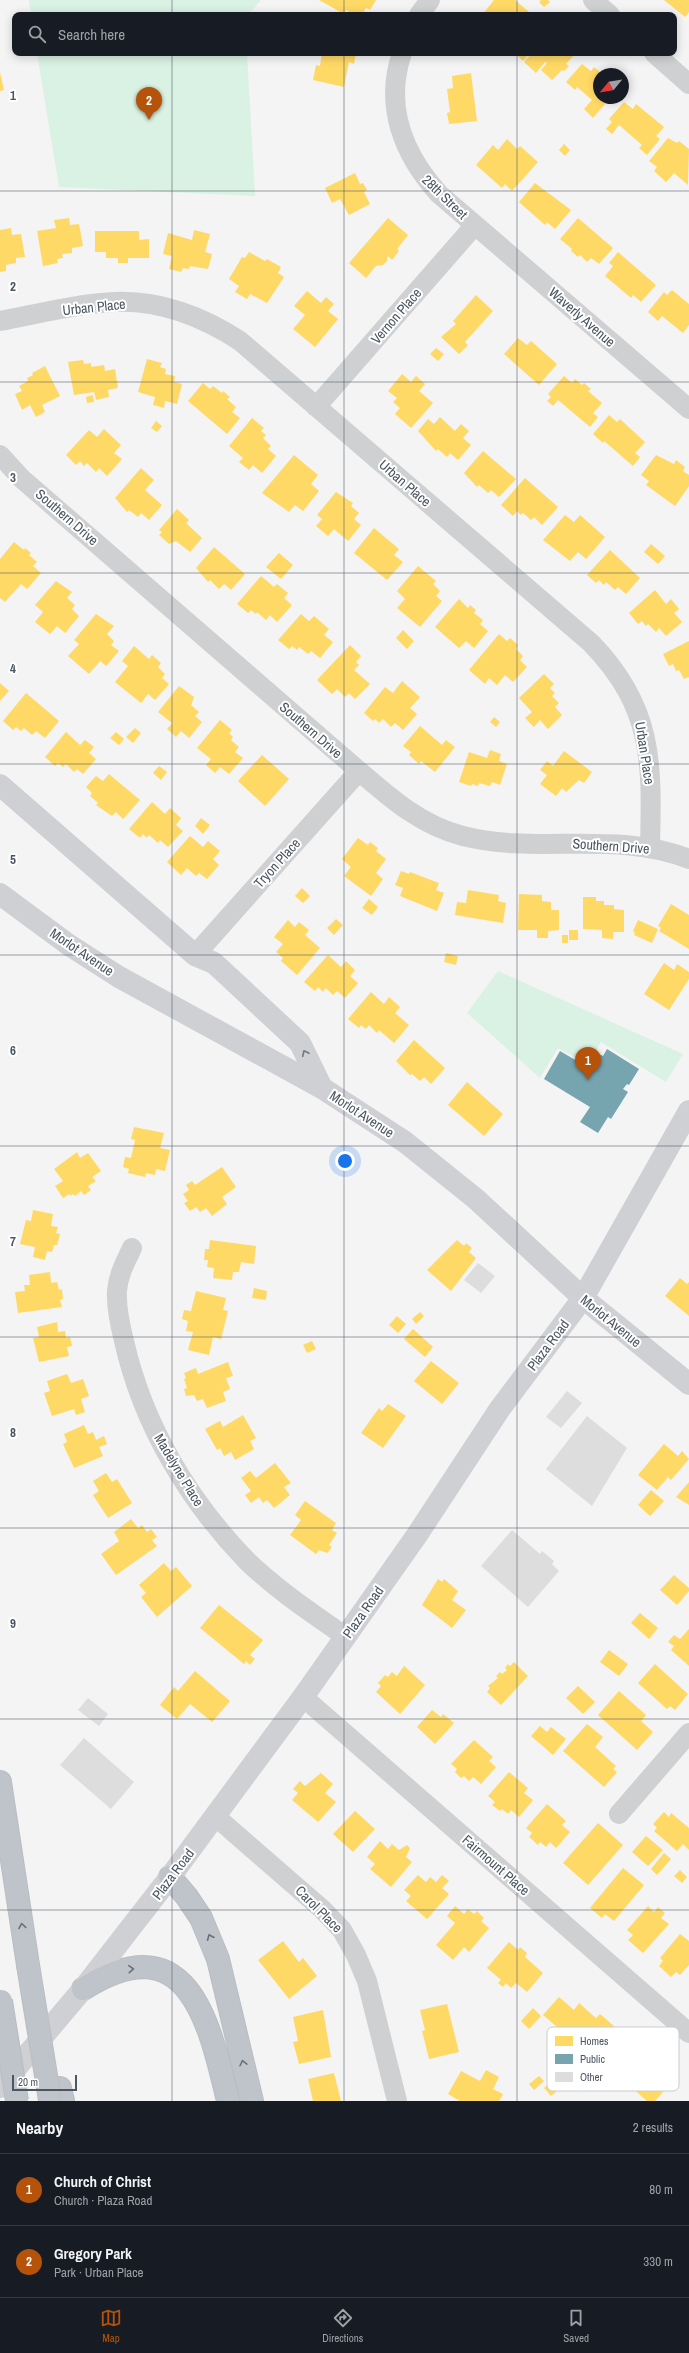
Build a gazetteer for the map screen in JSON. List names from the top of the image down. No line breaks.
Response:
{"streets":{"street":["28th Street","Urban Place","Vernon Place","Waverly Avenue","Southern Drive","Tryon Place","Morlot Avenue","Plaza Road","Madelyne Place","Fairmount Place","Carol Place"]},"crossings":[["28th Street","Vernon Place"],["28th Street","Waverly Avenue"],["Urban Place","Vernon Place"],["Urban Place","Southern Drive"],["Vernon Place","Waverly Avenue"],["Southern Drive","Tryon Place"],["Morlot Avenue","Plaza Road"],["Plaza Road","Madelyne Place"],["Plaza Road","Fairmount Place"],["Plaza Road","Carol Place"]],"legend":["Homes","Public","Other"],"scale_bar":"20 m","north":"bottom left","page":{"search":"Search here","pins":["2","1"],"scale":"20 m","heading":["Nearby","2 results"],"list":[{"mark":"1","name":"Church of Christ","note":"Church · Plaza Road","value":"80 m"},{"mark":"2","name":"Gregory Park","note":"Park · Urban Place","value":"330 m"}],"nav":["Map","Directions","Saved"]},"grid":{"rows":["1","2","3","4","5","6","7","8","9"]}}
